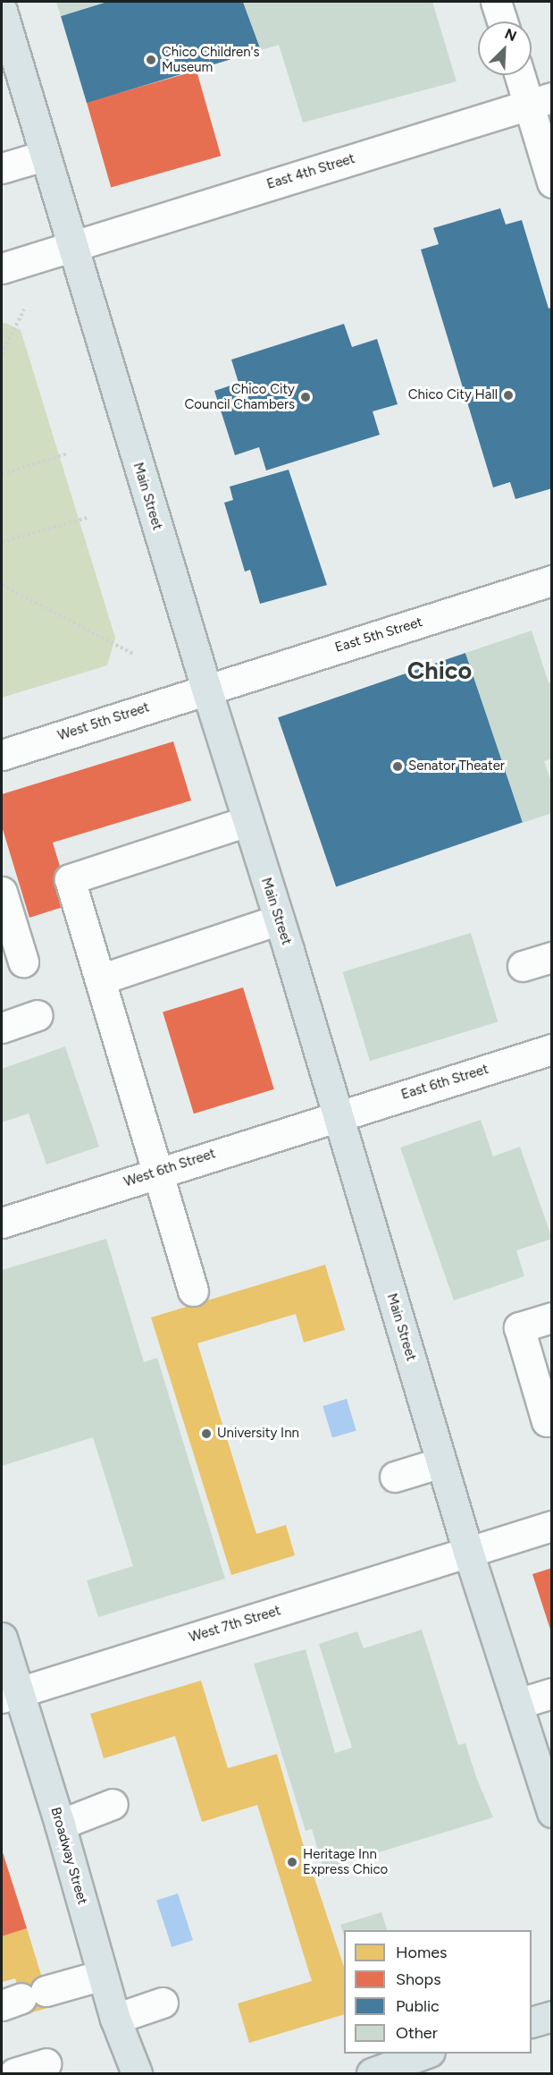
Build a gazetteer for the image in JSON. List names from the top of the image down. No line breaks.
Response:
{"streets":{"main road":["Main Street","Broadway Street"],"street":["East 4th Street","East 5th Street","West 5th Street","East 6th Street","West 6th Street","West 7th Street"]},"crossings":[["East 4th Street","Main Street"],["Main Street","East 5th Street"],["Main Street","West 5th Street"],["Main Street","East 6th Street"],["Main Street","West 6th Street"],["Main Street","West 7th Street"],["East 5th Street","West 5th Street"],["East 6th Street","West 6th Street"],["West 7th Street","Broadway Street"]],"districts":["Chico"],"places":["Chico Children's Museum","Chico City Hall","Chico City Council Chambers","Senator Theater","University Inn","Heritage Inn Express Chico"],"legend":["Homes","Shops","Public","Other"],"north":"top right"}
